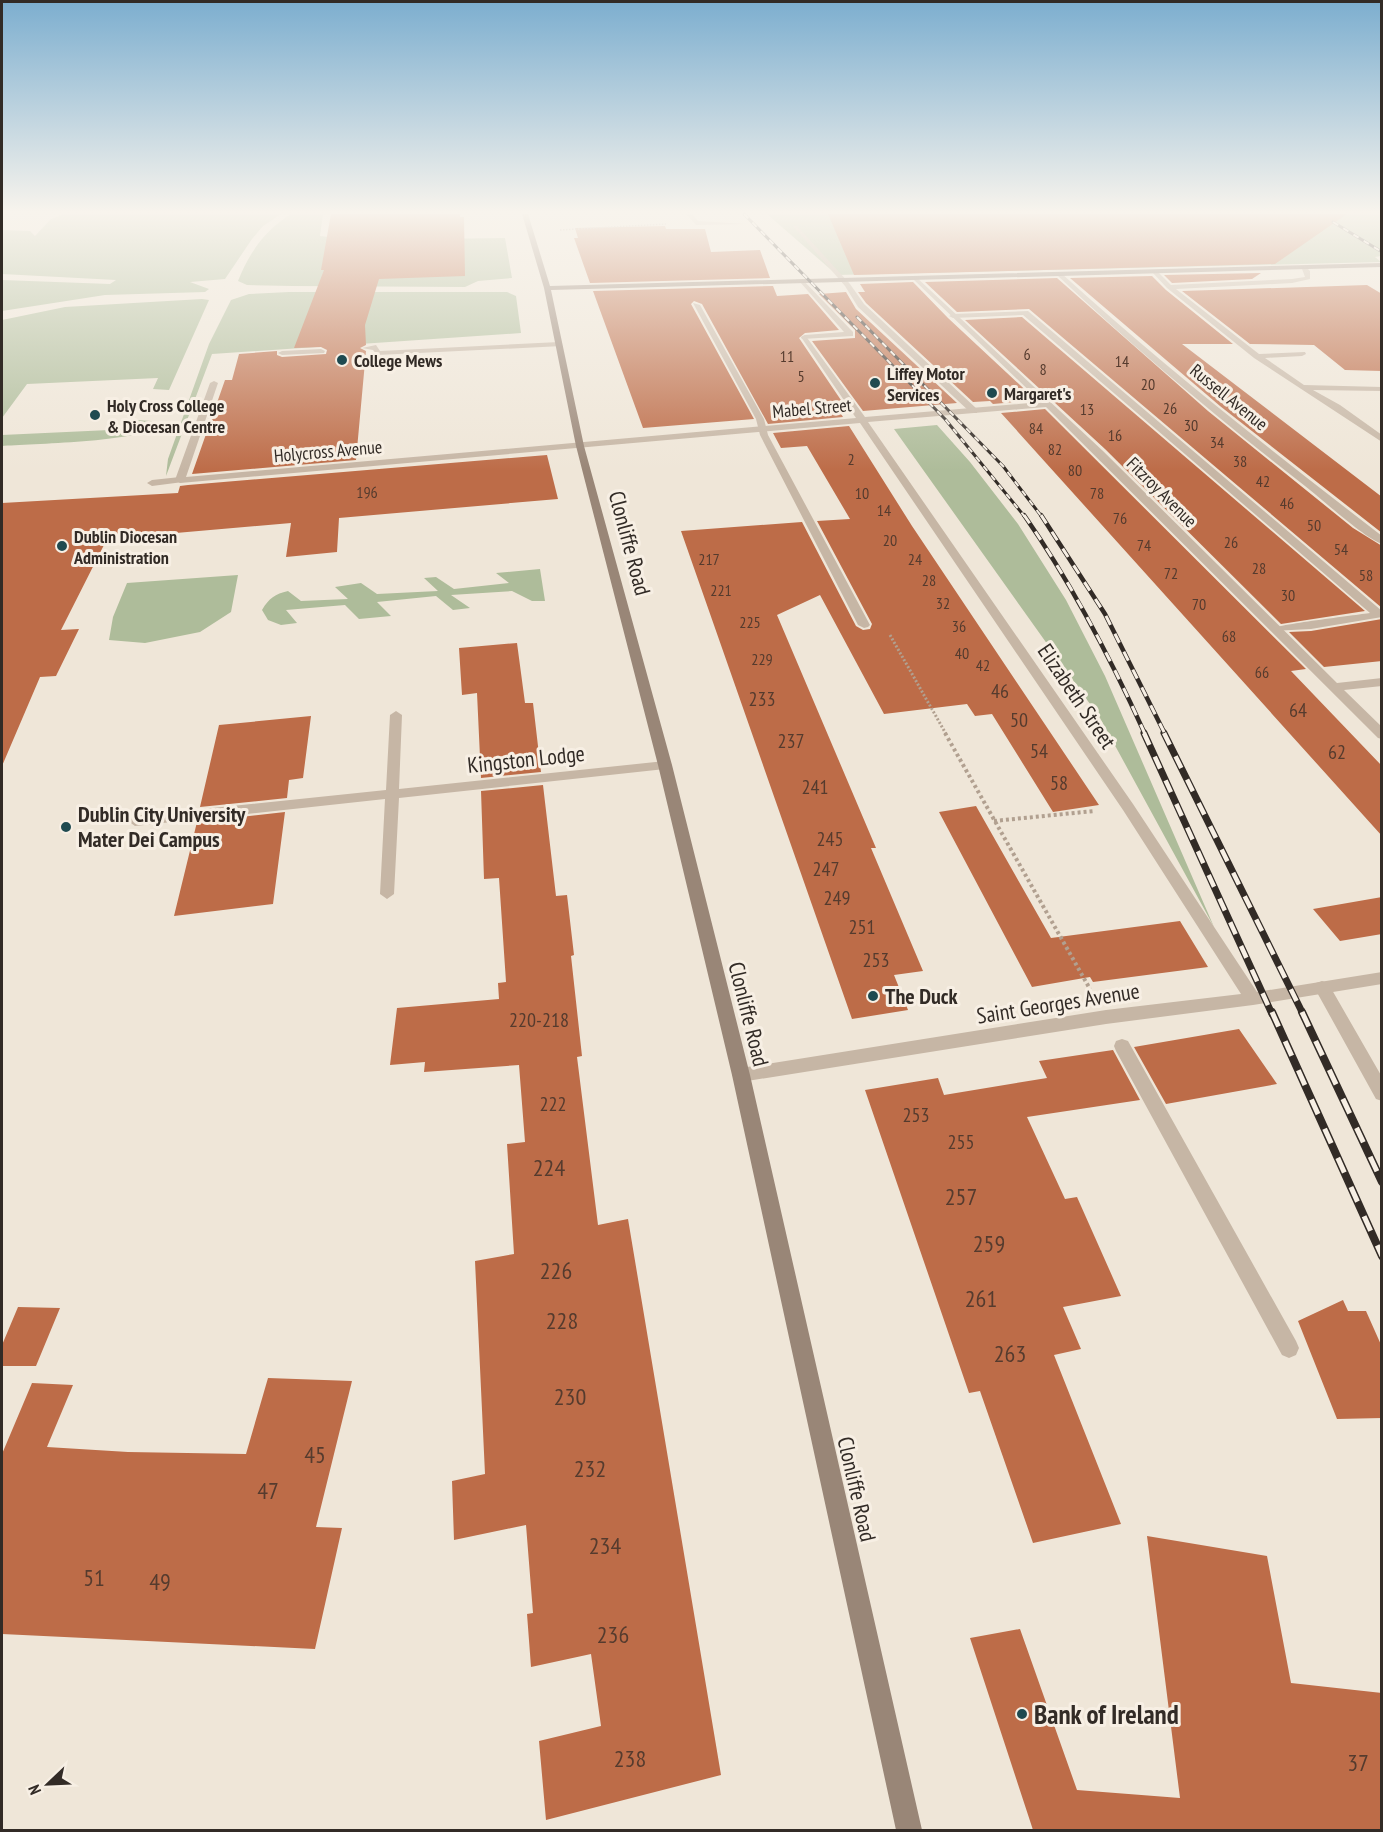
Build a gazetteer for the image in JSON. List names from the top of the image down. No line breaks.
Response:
{"streets":{"main road":["Clonliffe Road"],"street":["Russell Avenue","Mabel Street","Holycross Avenue","Fitzroy Avenue","Elizabeth Street","Kingston Lodge","Saint Georges Avenue"]},"crossings":[["Mabel Street","Holycross Avenue"],["Mabel Street","Fitzroy Avenue"],["Mabel Street","Clonliffe Road"],["Mabel Street","Elizabeth Street"],["Holycross Avenue","Clonliffe Road"],["Clonliffe Road","Kingston Lodge"],["Clonliffe Road","Saint Georges Avenue"],["Elizabeth Street","Saint Georges Avenue"]],"places":["College Mews","Liffey Motor Services","Margaret's","Holy Cross College & Diocesan Centre","Dublin Diocesan Administration","Dublin City University Mater Dei Campus","The Duck","Bank of Ireland"],"house_numbers":["6","11","14","8","5","20","26","13","30","84","16","34","82","2","38","80","42","196","10","78","46","14","76","50","20","26","74","54","217","24","28","72","58","28","221","30","32","70","225","36","68","40","229","42","66","46","233","64","50","237","54","62","58","241","245","247","249","251","253","220-218","222","253","255","224","257","259","226","261","228","263","230","45","232","47","234","51","49","236","238","37"],"north":"bottom left"}
